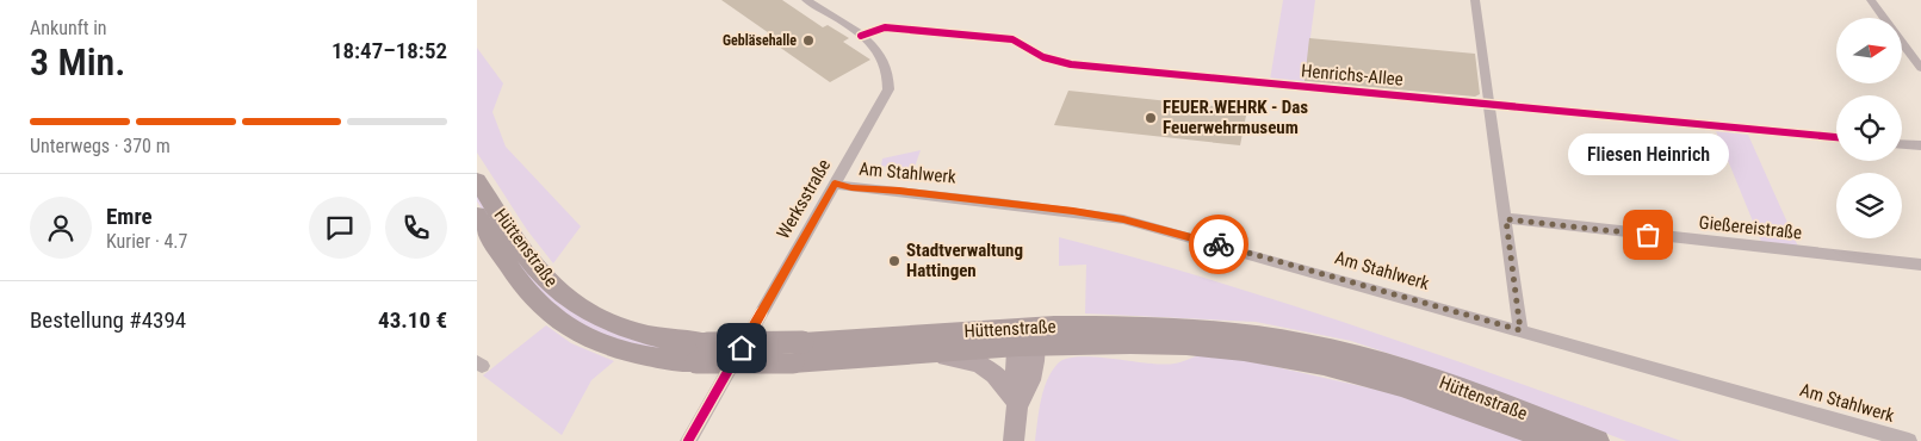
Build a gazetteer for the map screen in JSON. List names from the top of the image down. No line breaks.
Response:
{"streets":{"main road":["Hüttenstraße"],"street":["Henrichs-Allee","Am Stahlwerk","Werksstraße","Gießereistraße"]},"crossings":[["Henrichs-Allee","Werksstraße"],["Am Stahlwerk","Werksstraße"]],"places":["Gebläsehalle","FEUER.WEHRK - Das Feuerwehrmuseum","Fliesen Heinrich","Stadtverwaltung Hattingen"],"north":"right","page":{"heading":["3 Min.","Ankunft in","18:47–18:52"],"panel":["Emre","Kurier · 4.7","Bestellung #4394","43.10 €"],"bar":"Unterwegs · 370 m","bubble":"Fliesen Heinrich"}}
